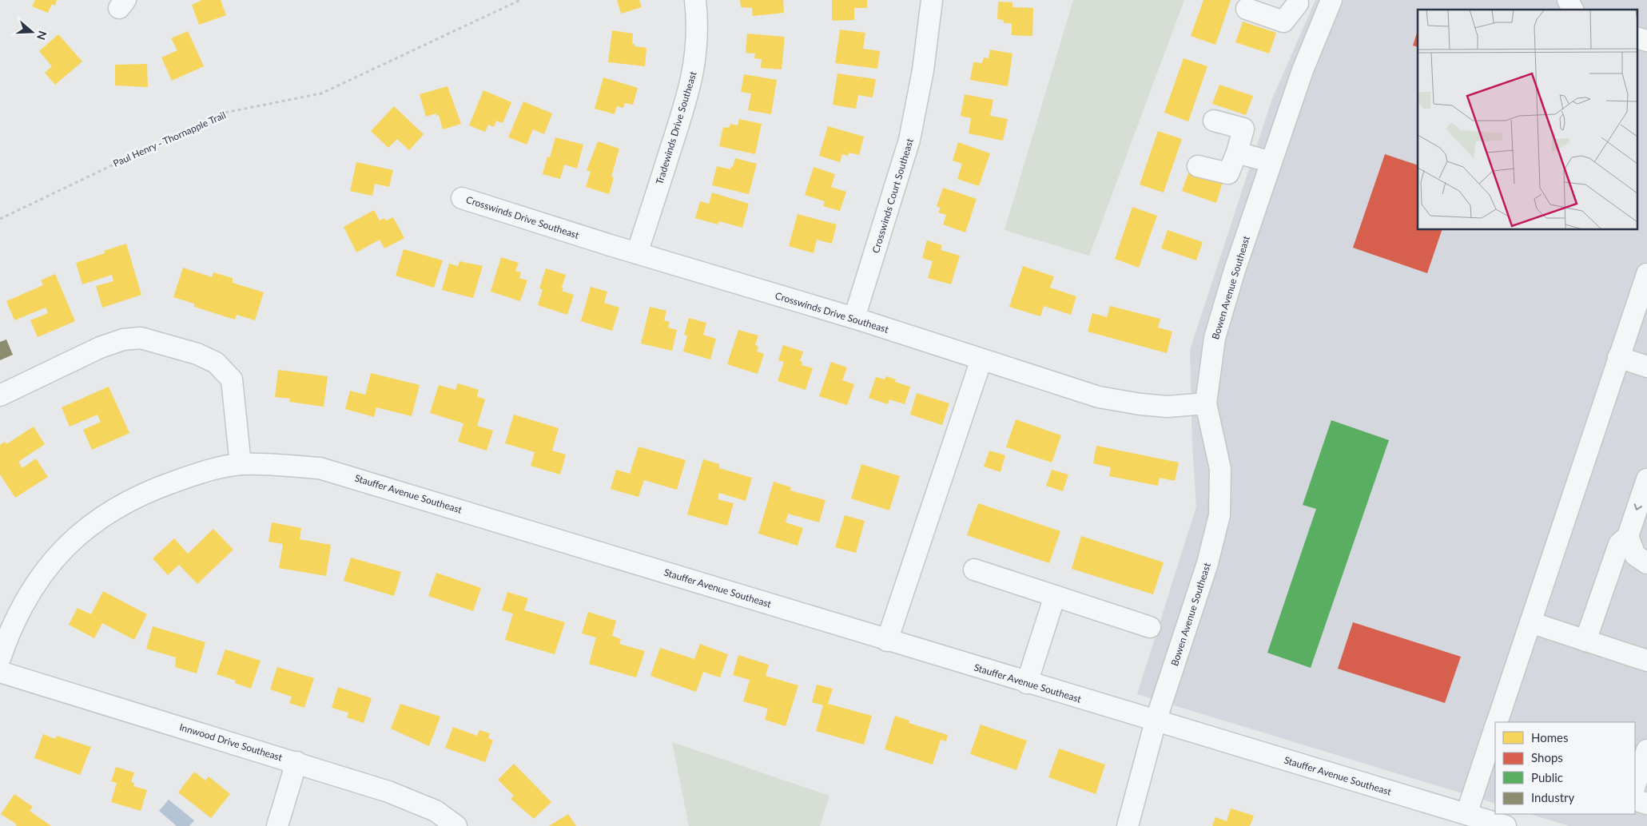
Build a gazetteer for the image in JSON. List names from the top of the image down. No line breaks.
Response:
{"streets":{"street":["Tradewinds Drive Southeast","Crosswinds Court Southeast","Crosswinds Drive Southeast","Bowen Avenue Southeast","Stauffer Avenue Southeast","Innwood Drive Southeast"],"path":["Paul Henry - Thornapple Trail"]},"crossings":[["Tradewinds Drive Southeast","Crosswinds Drive Southeast"],["Crosswinds Court Southeast","Crosswinds Drive Southeast"],["Crosswinds Drive Southeast","Bowen Avenue Southeast"],["Bowen Avenue Southeast","Stauffer Avenue Southeast"]],"legend":["Homes","Shops","Public","Industry"],"north":"right"}
